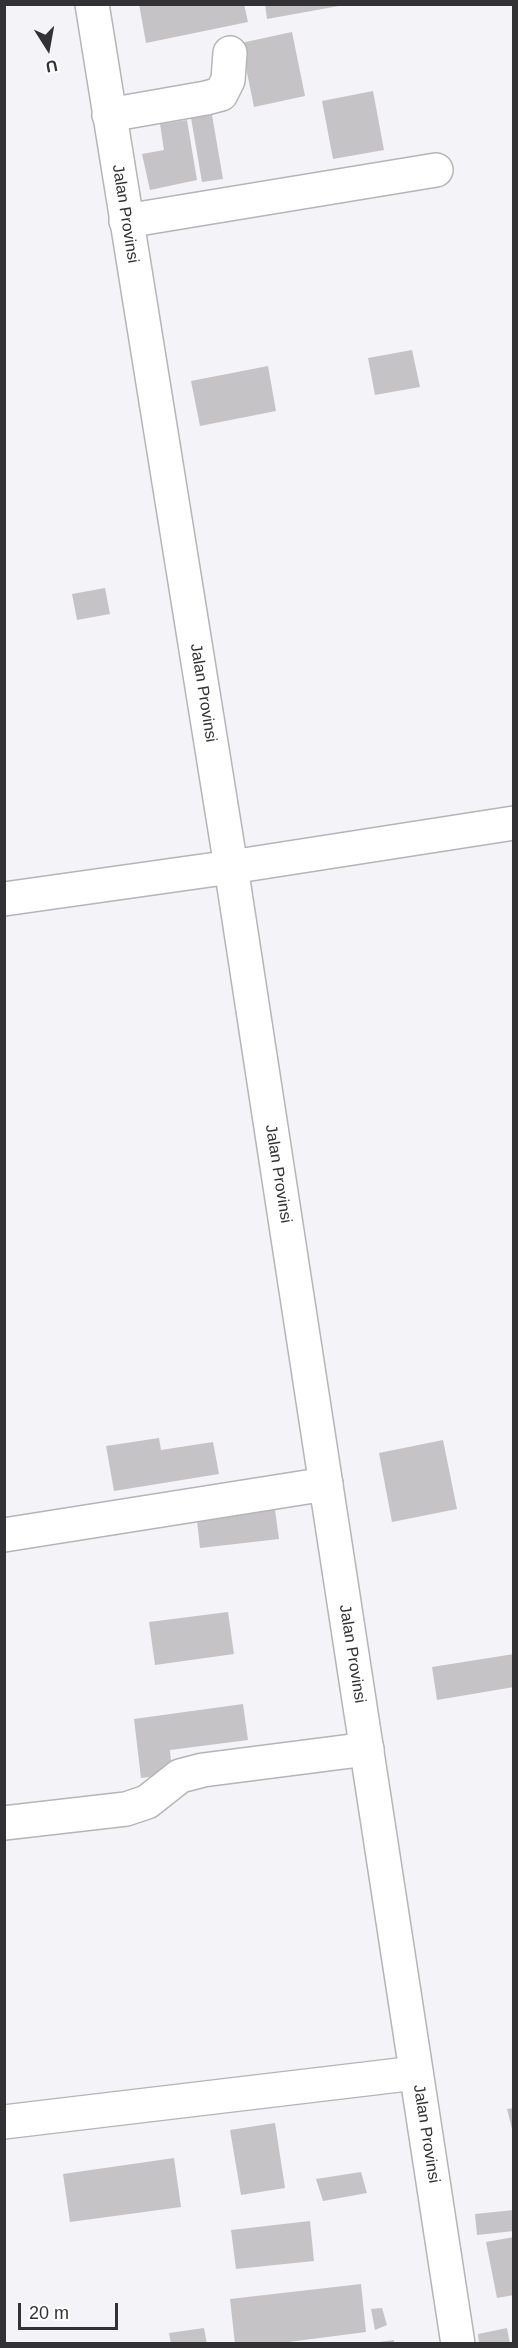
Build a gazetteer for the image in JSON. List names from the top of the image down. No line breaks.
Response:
{"streets":{"main road":["Jalan Provinsi"]},"scale_bar":"20 m","north":"bottom"}
